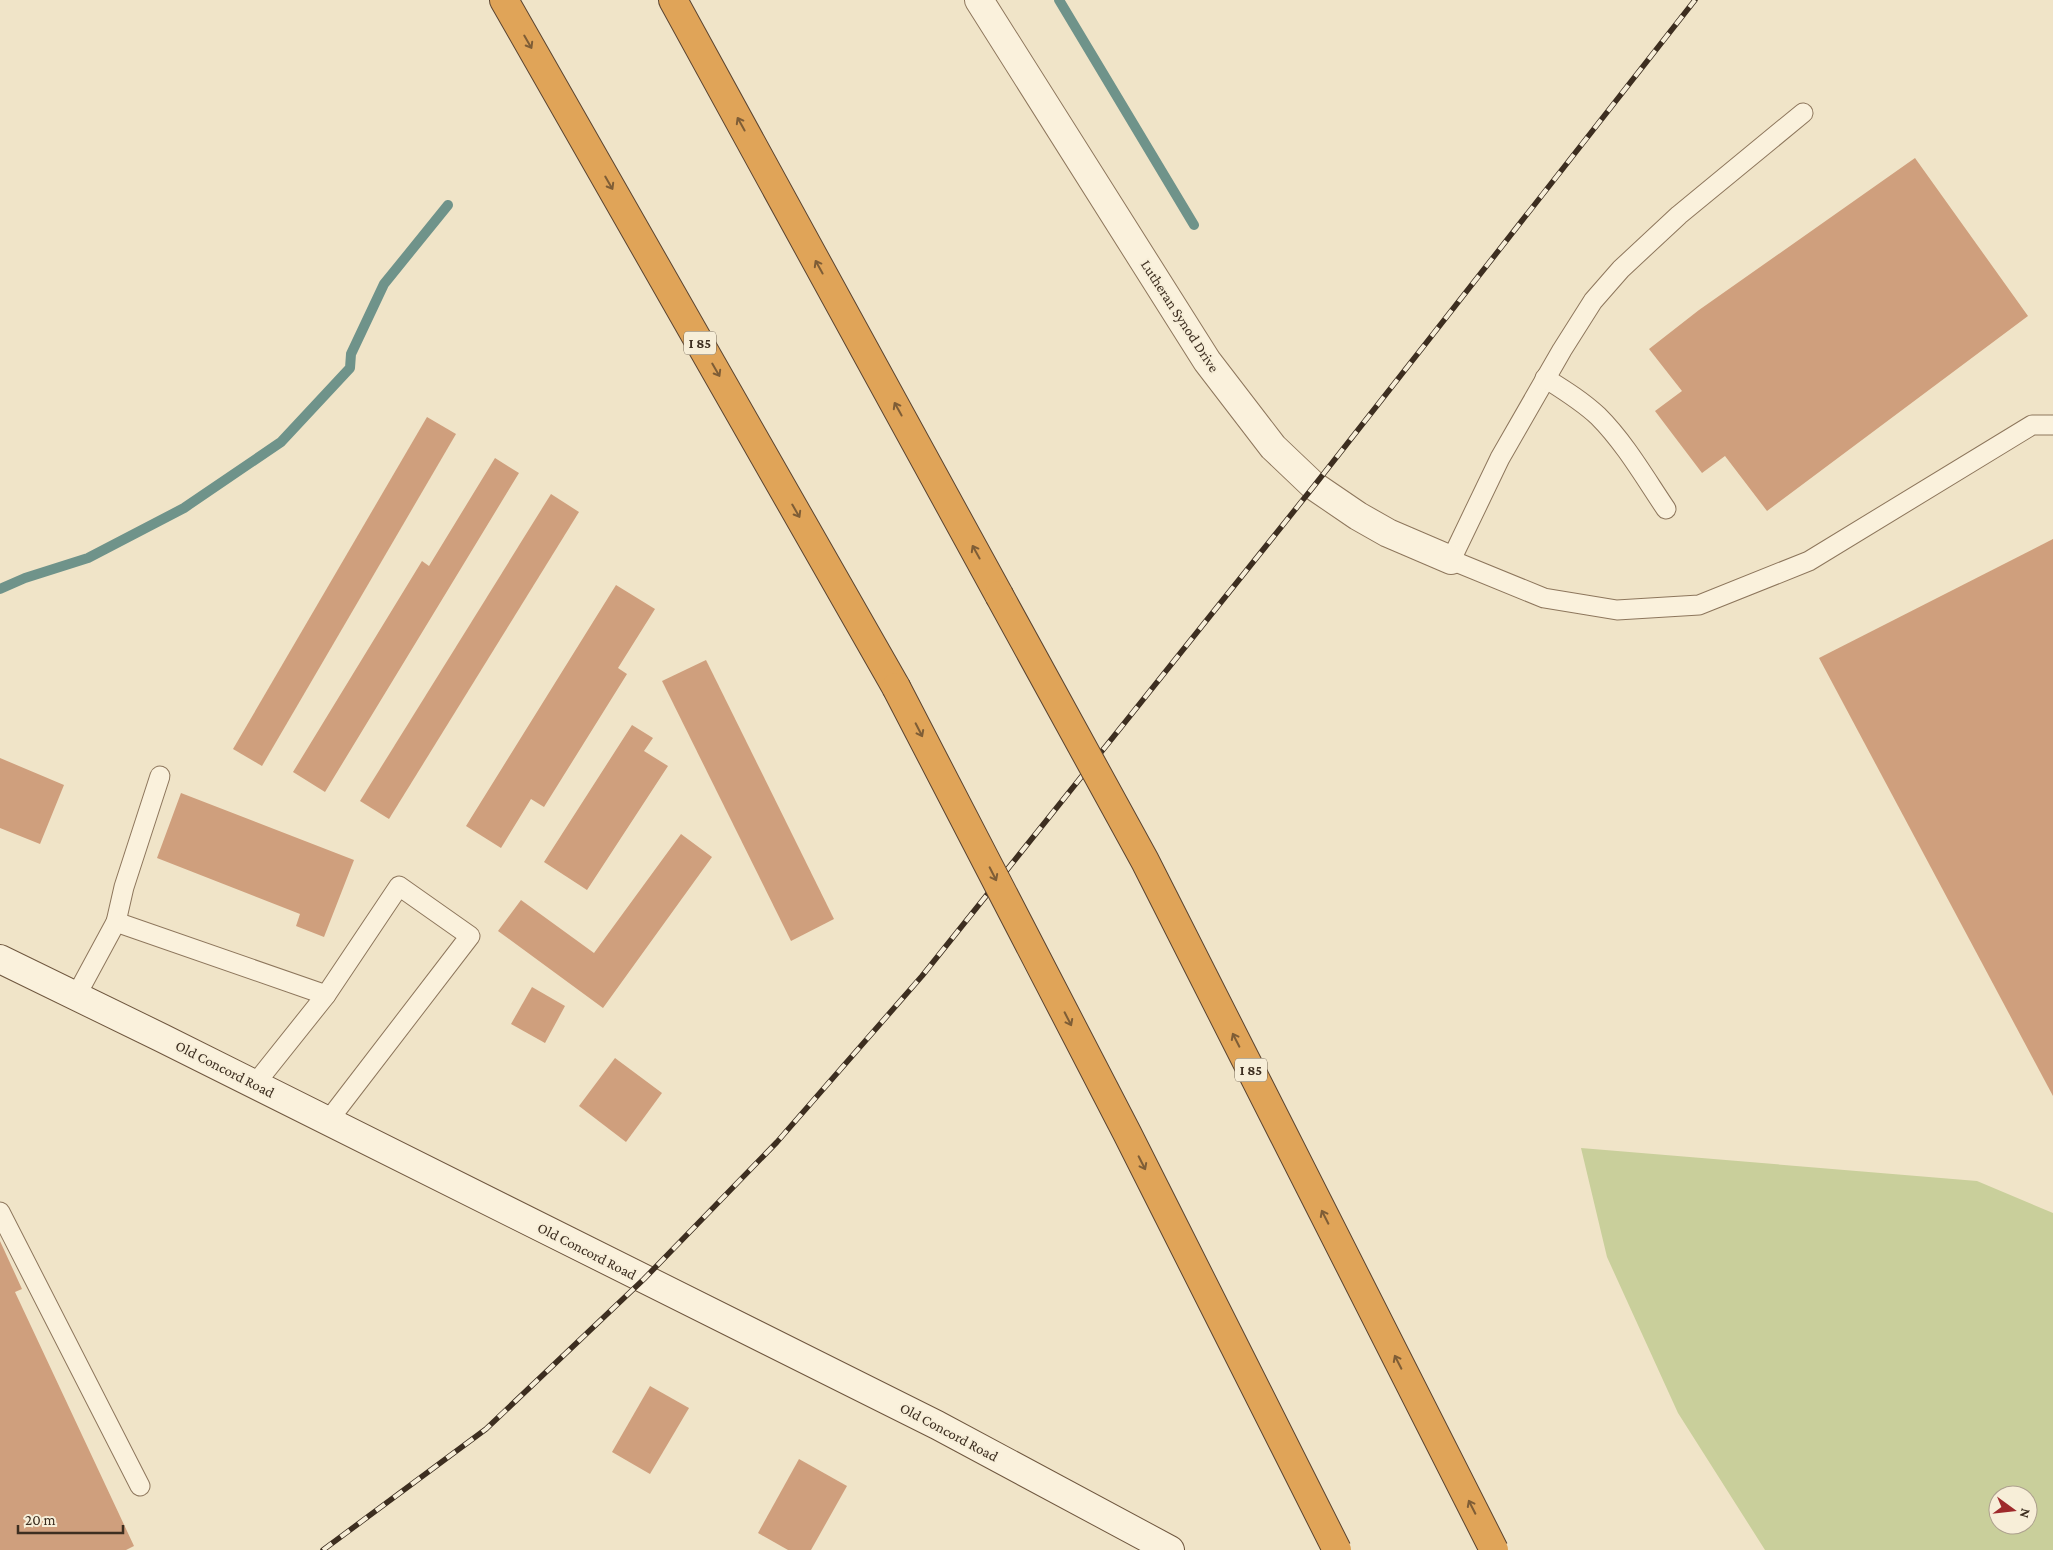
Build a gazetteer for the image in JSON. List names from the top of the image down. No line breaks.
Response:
{"streets":{"highway":["I 85"],"main road":["Lutheran Synod Drive","Old Concord Road"]},"scale_bar":"20 m","north":"right"}
